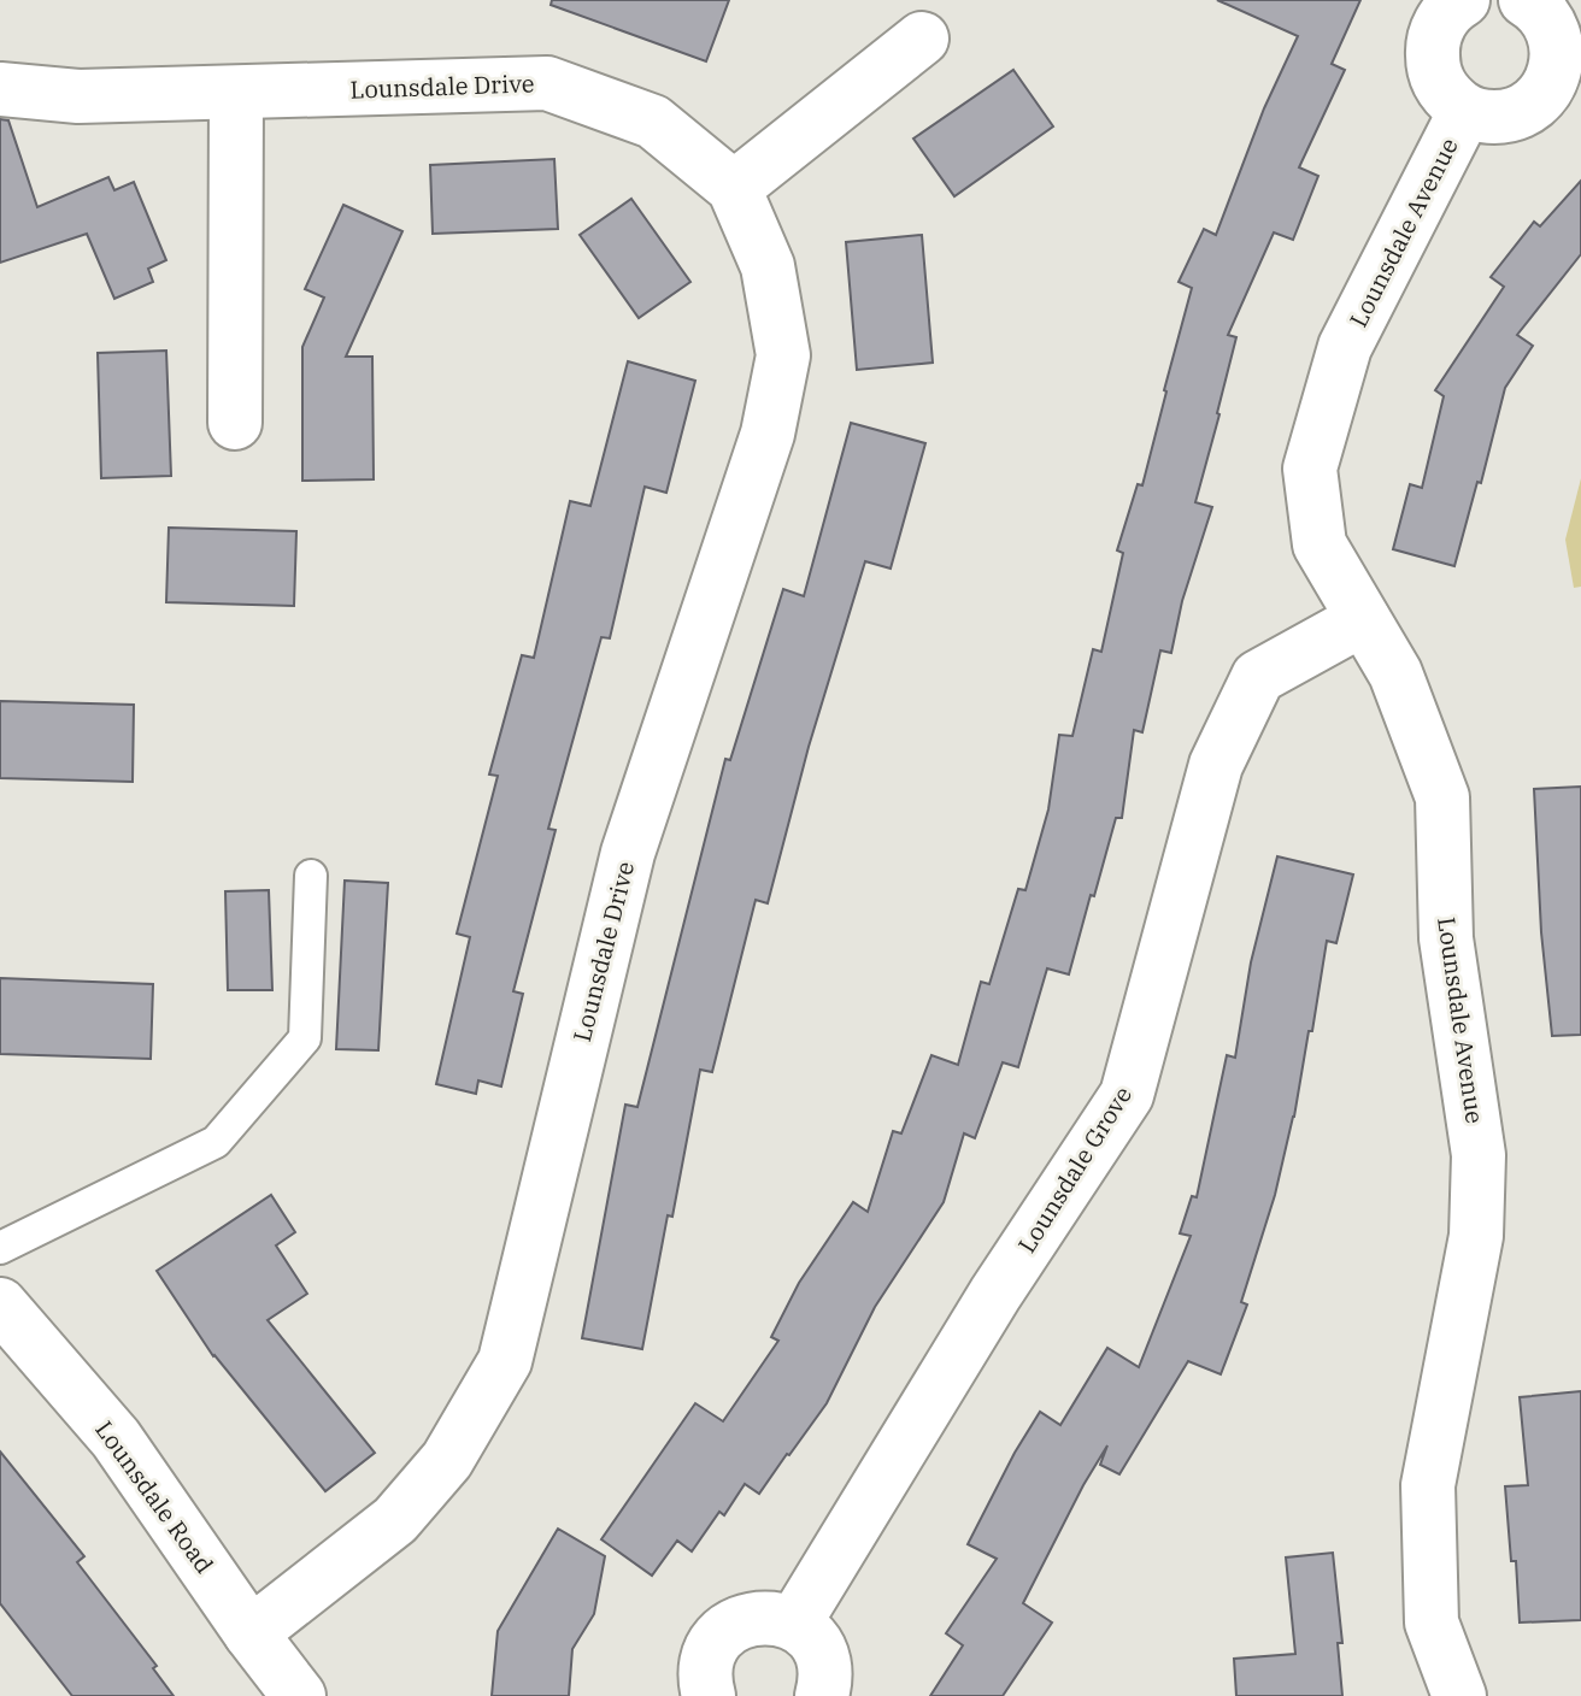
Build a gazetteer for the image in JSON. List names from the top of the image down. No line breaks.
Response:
{"streets":{"street":["Lounsdale Drive","Lounsdale Avenue","Lounsdale Grove","Lounsdale Road"]},"crossings":[["Lounsdale Drive","Lounsdale Road"],["Lounsdale Avenue","Lounsdale Grove"]]}
